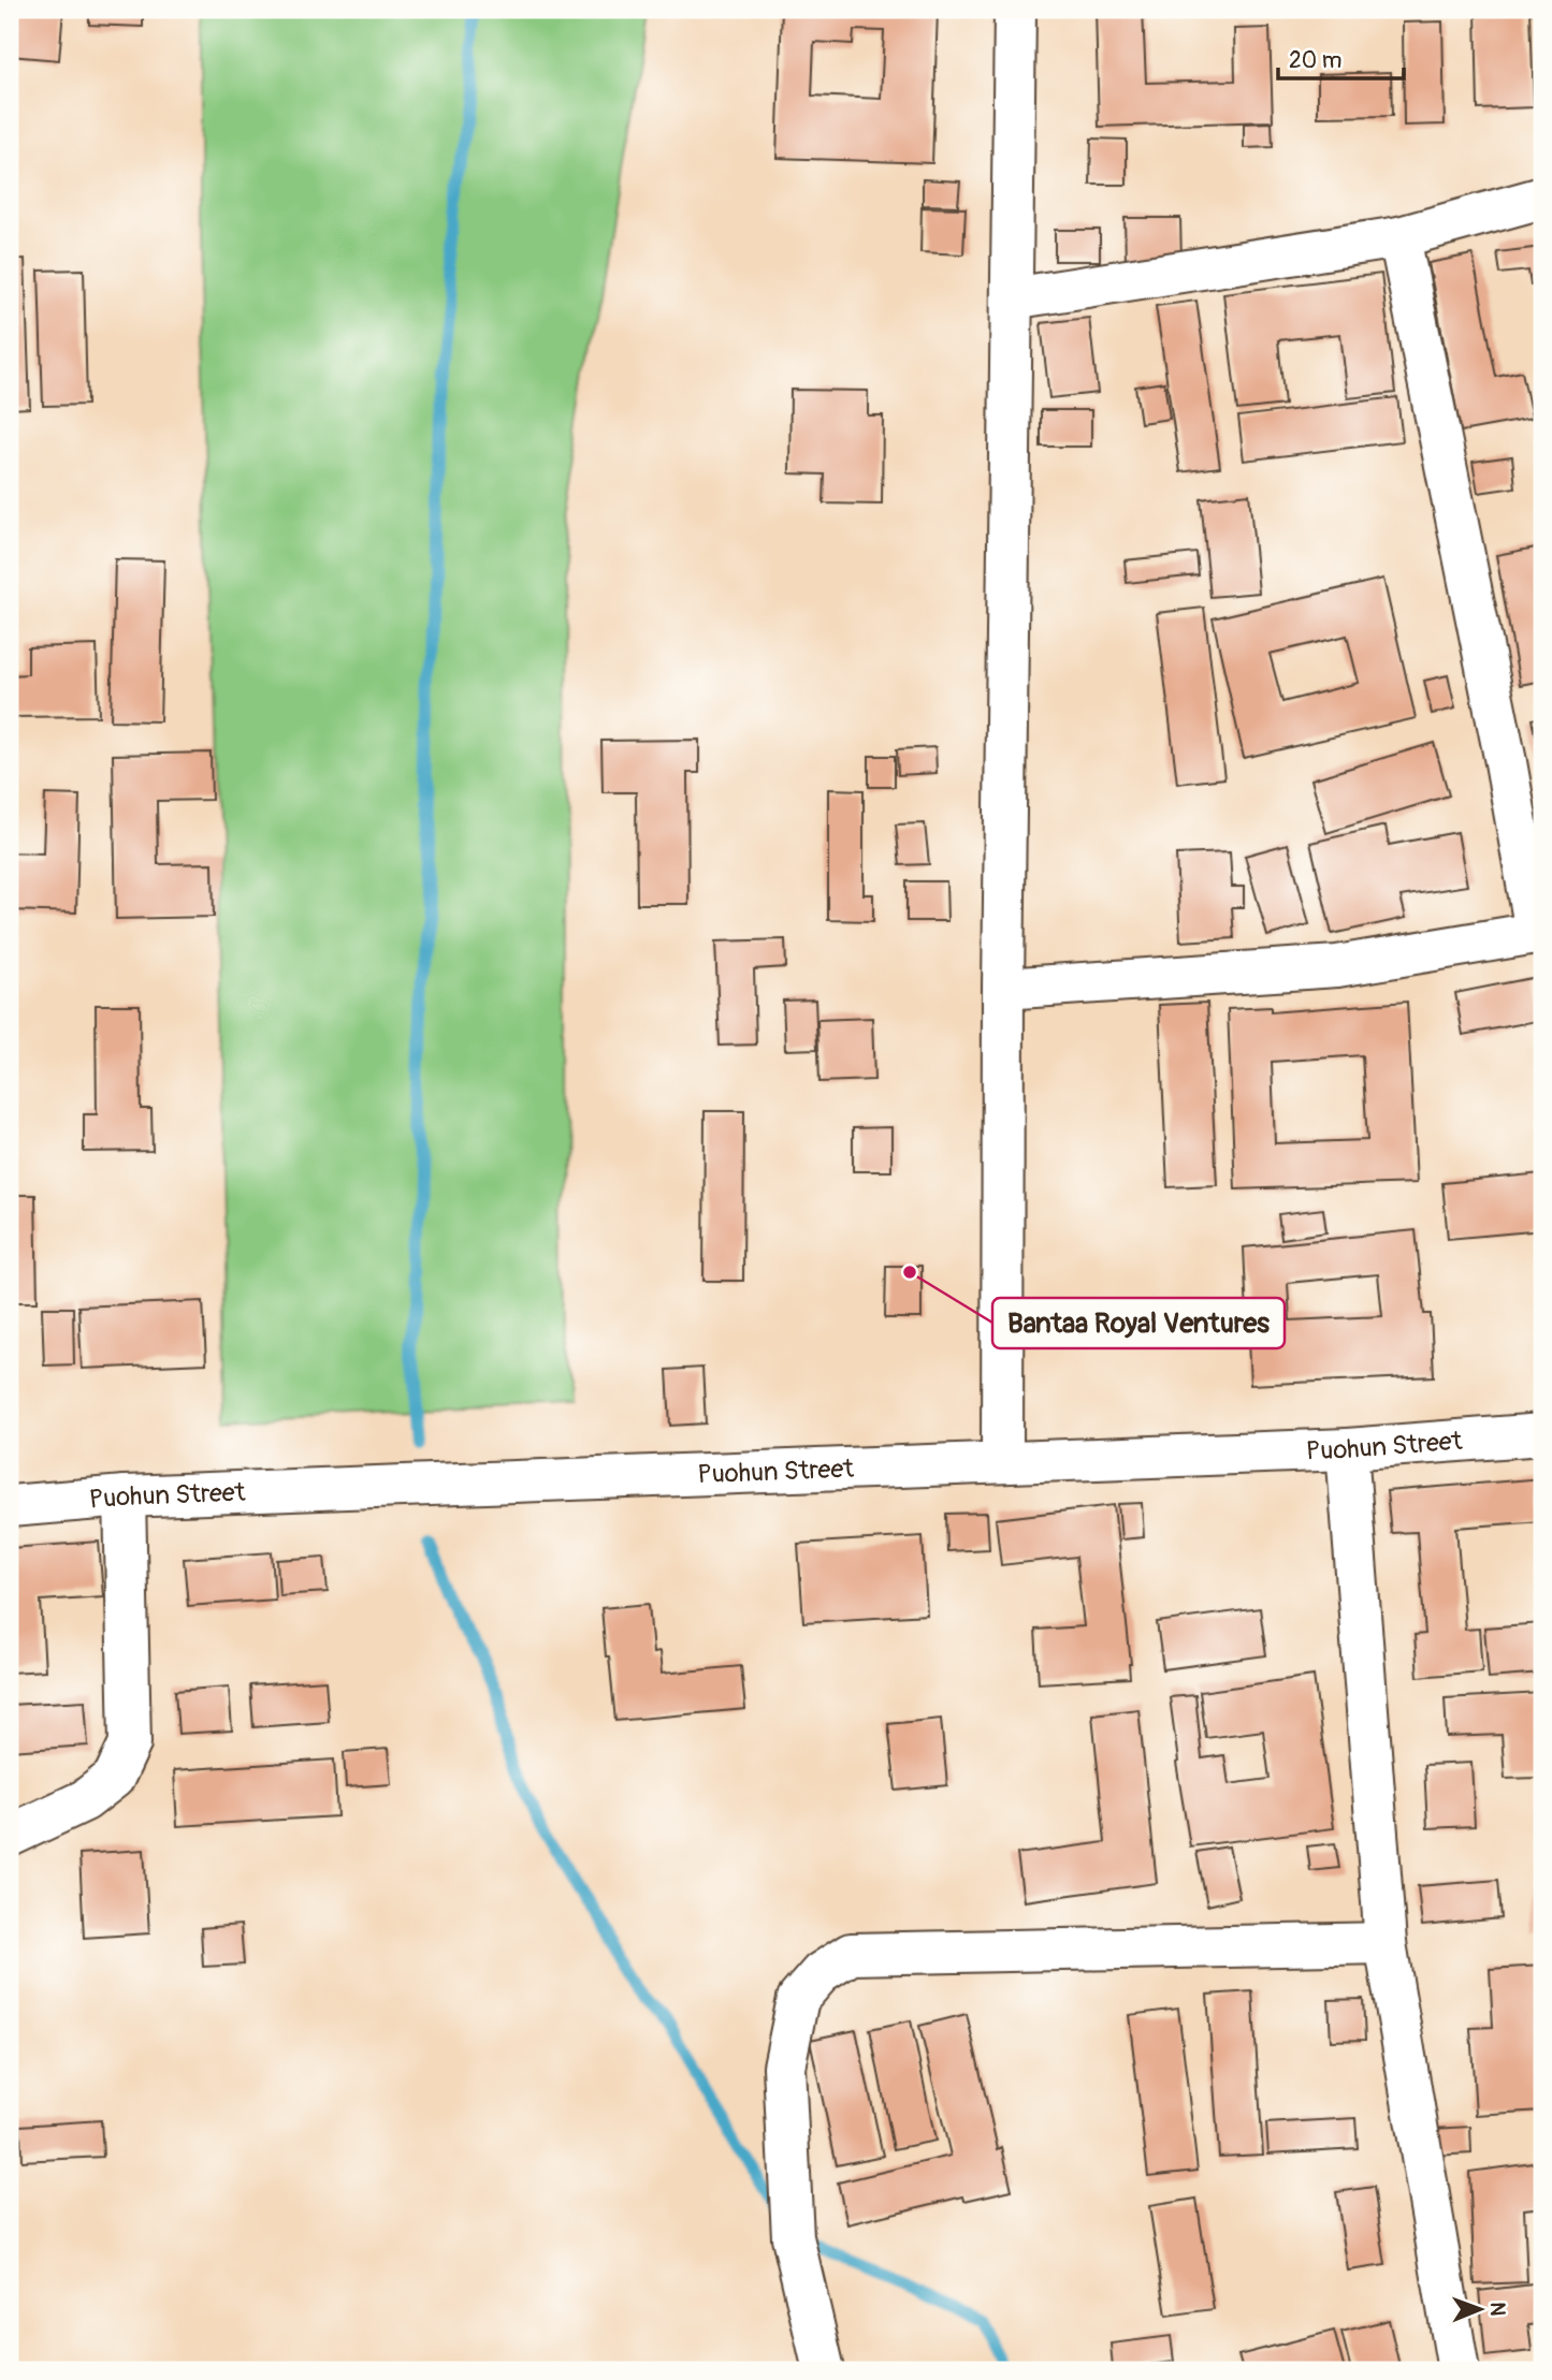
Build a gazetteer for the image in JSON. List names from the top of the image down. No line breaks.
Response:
{"streets":{"street":["Puohun Street"]},"places":["Bantaa Royal Ventures"],"scale_bar":"20 m","north":"right"}
